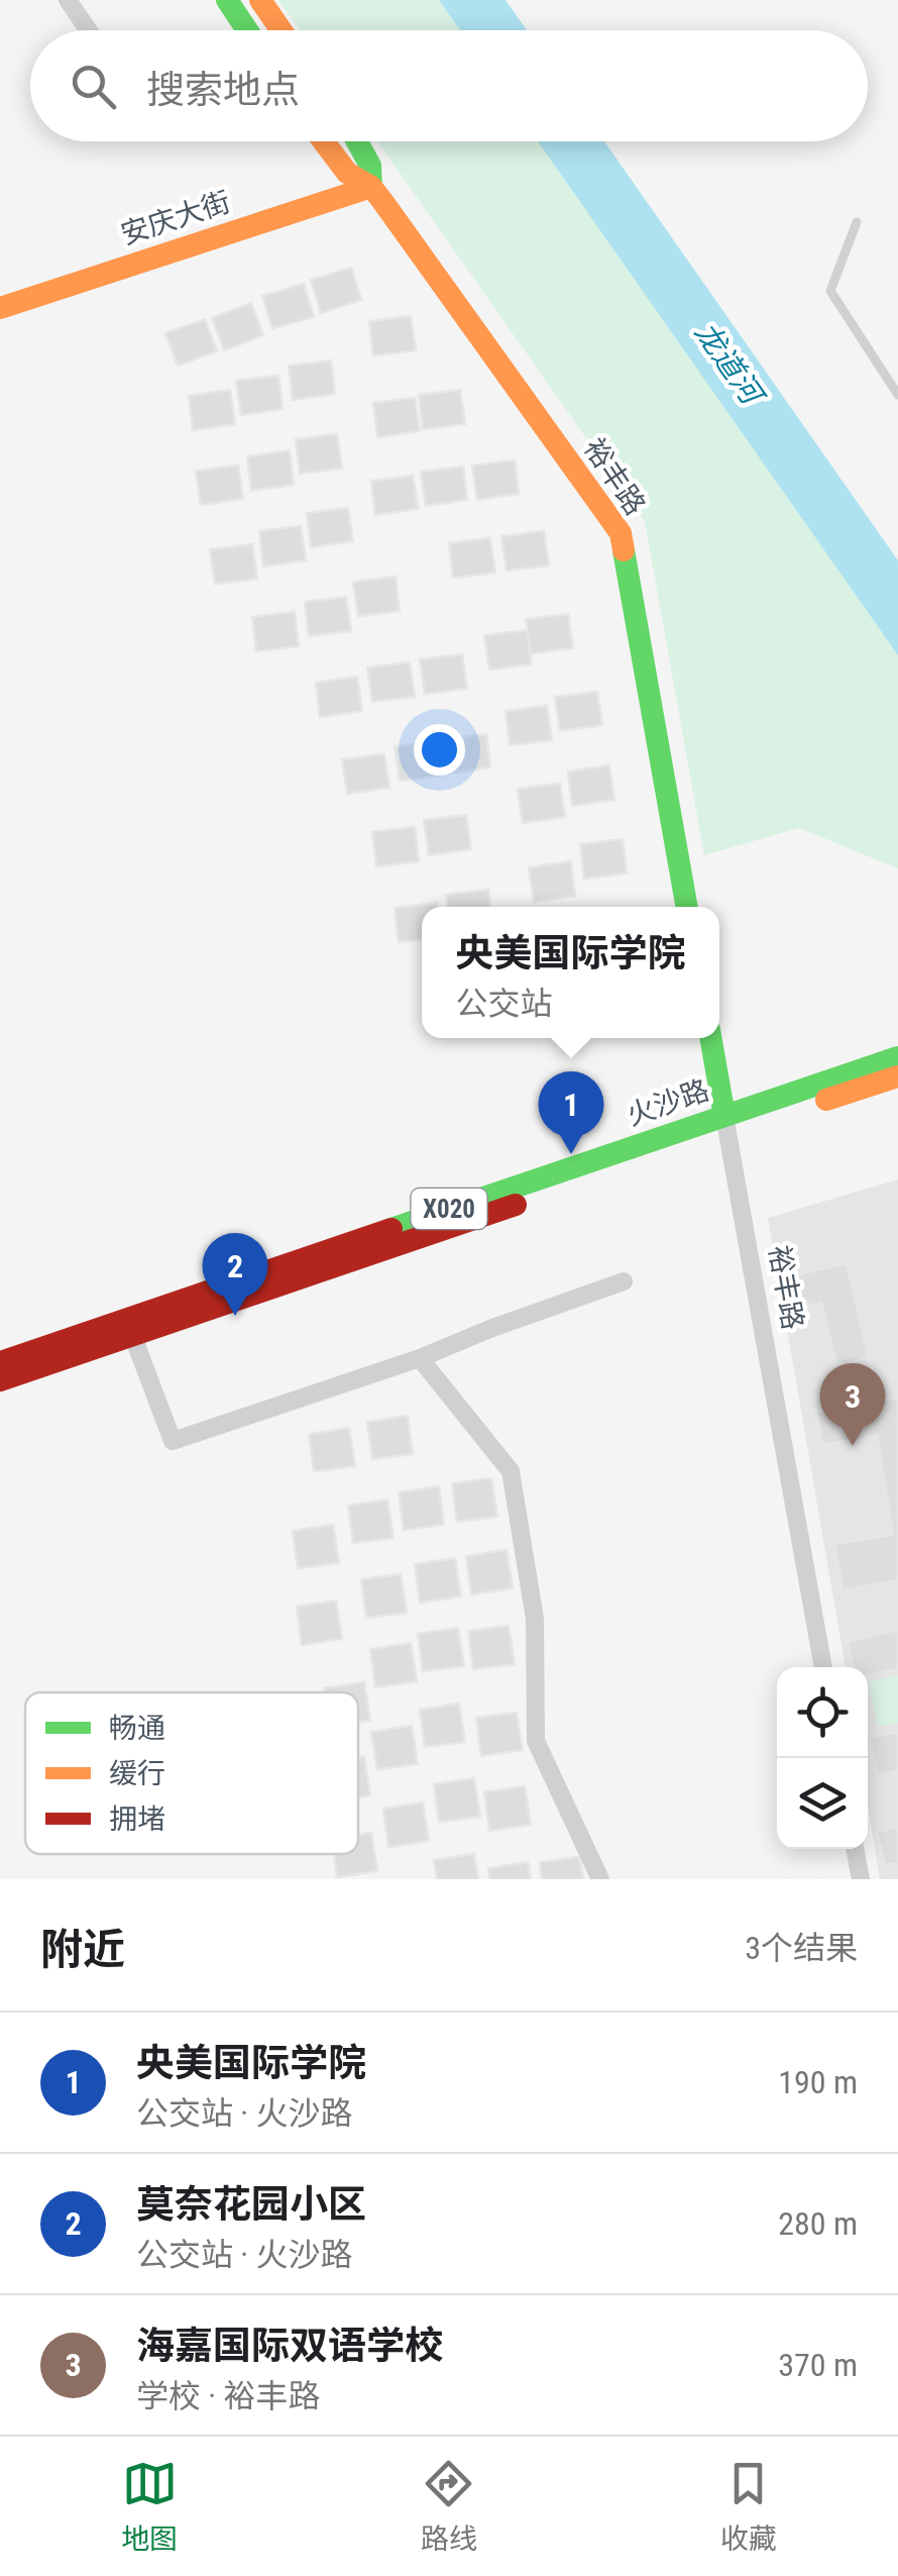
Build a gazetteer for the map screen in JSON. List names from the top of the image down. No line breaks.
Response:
{"streets":{"street":["安庆大街","裕丰路","火沙路","X020"]},"crossings":[["安庆大街","裕丰路"],["裕丰路","火沙路"]],"water":["龙道河"],"legend":["畅通","缓行","拥堵"],"page":{"search":"搜索地点","popup":["央美国际学院","公交站"],"pins":["1","2","3"],"heading":["附近","3个结果"],"list":[{"mark":"1","name":"央美国际学院","note":"公交站 · 火沙路","value":"190 m"},{"mark":"2","name":"莫奈花园小区","note":"公交站 · 火沙路","value":"280 m"},{"mark":"3","name":"海嘉国际双语学校","note":"学校 · 裕丰路","value":"370 m"}],"nav":["地图","路线","收藏"]}}
